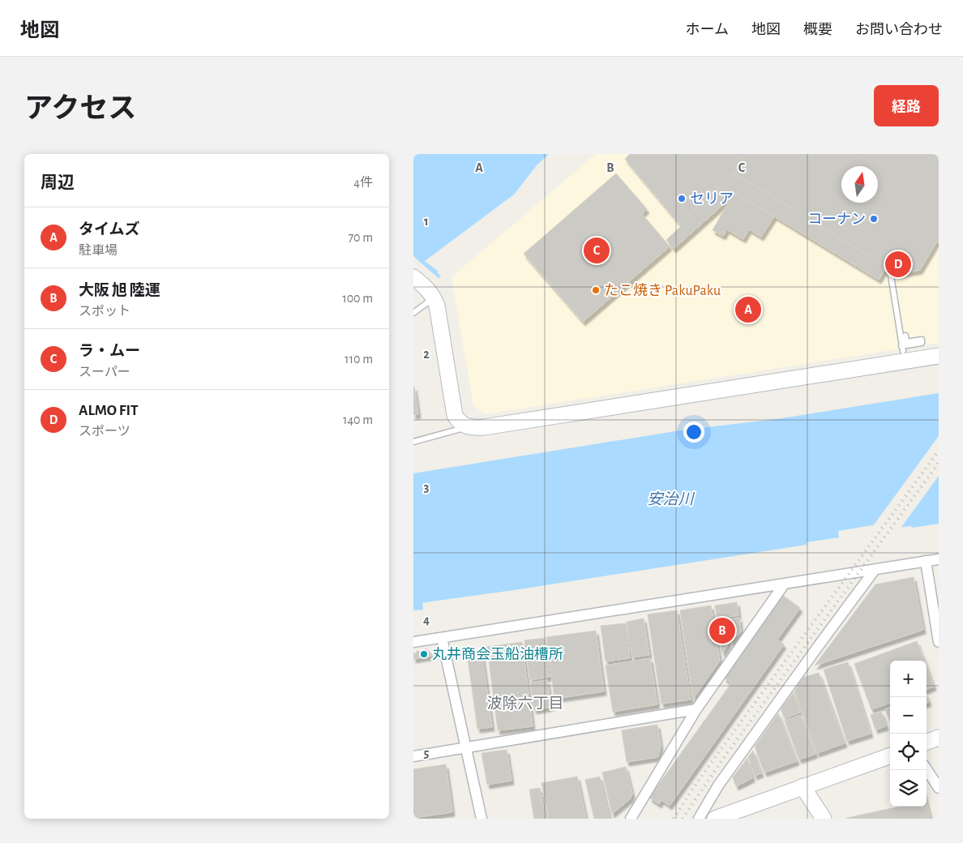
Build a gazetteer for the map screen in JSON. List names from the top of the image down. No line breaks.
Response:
{"districts":["波除六丁目"],"water":["安治川"],"places":["セリア","コーナン","たこ焼き PakuPaku","丸井商会玉船油槽所"],"north":"top","page":{"header":"地図","nav":["ホーム","地図","概要","お問い合わせ"],"title":"アクセス","buttons":"経路","heading":["周辺","4件"],"list":[{"mark":"A","name":"タイムズ","note":"駐車場","value":"70 m"},{"mark":"B","name":"大阪 旭 陸運","note":"スポット","value":"100 m"},{"mark":"C","name":"ラ・ムー","note":"スーパー","value":"110 m"},{"mark":"D","name":"ALMO FIT","note":"スポーツ","value":"140 m"}],"pins":["C","D","A","B"],"map_buttons":["+","−"]},"grid":{"columns":["A","B","C"],"rows":["1","2","3","4","5"]}}
